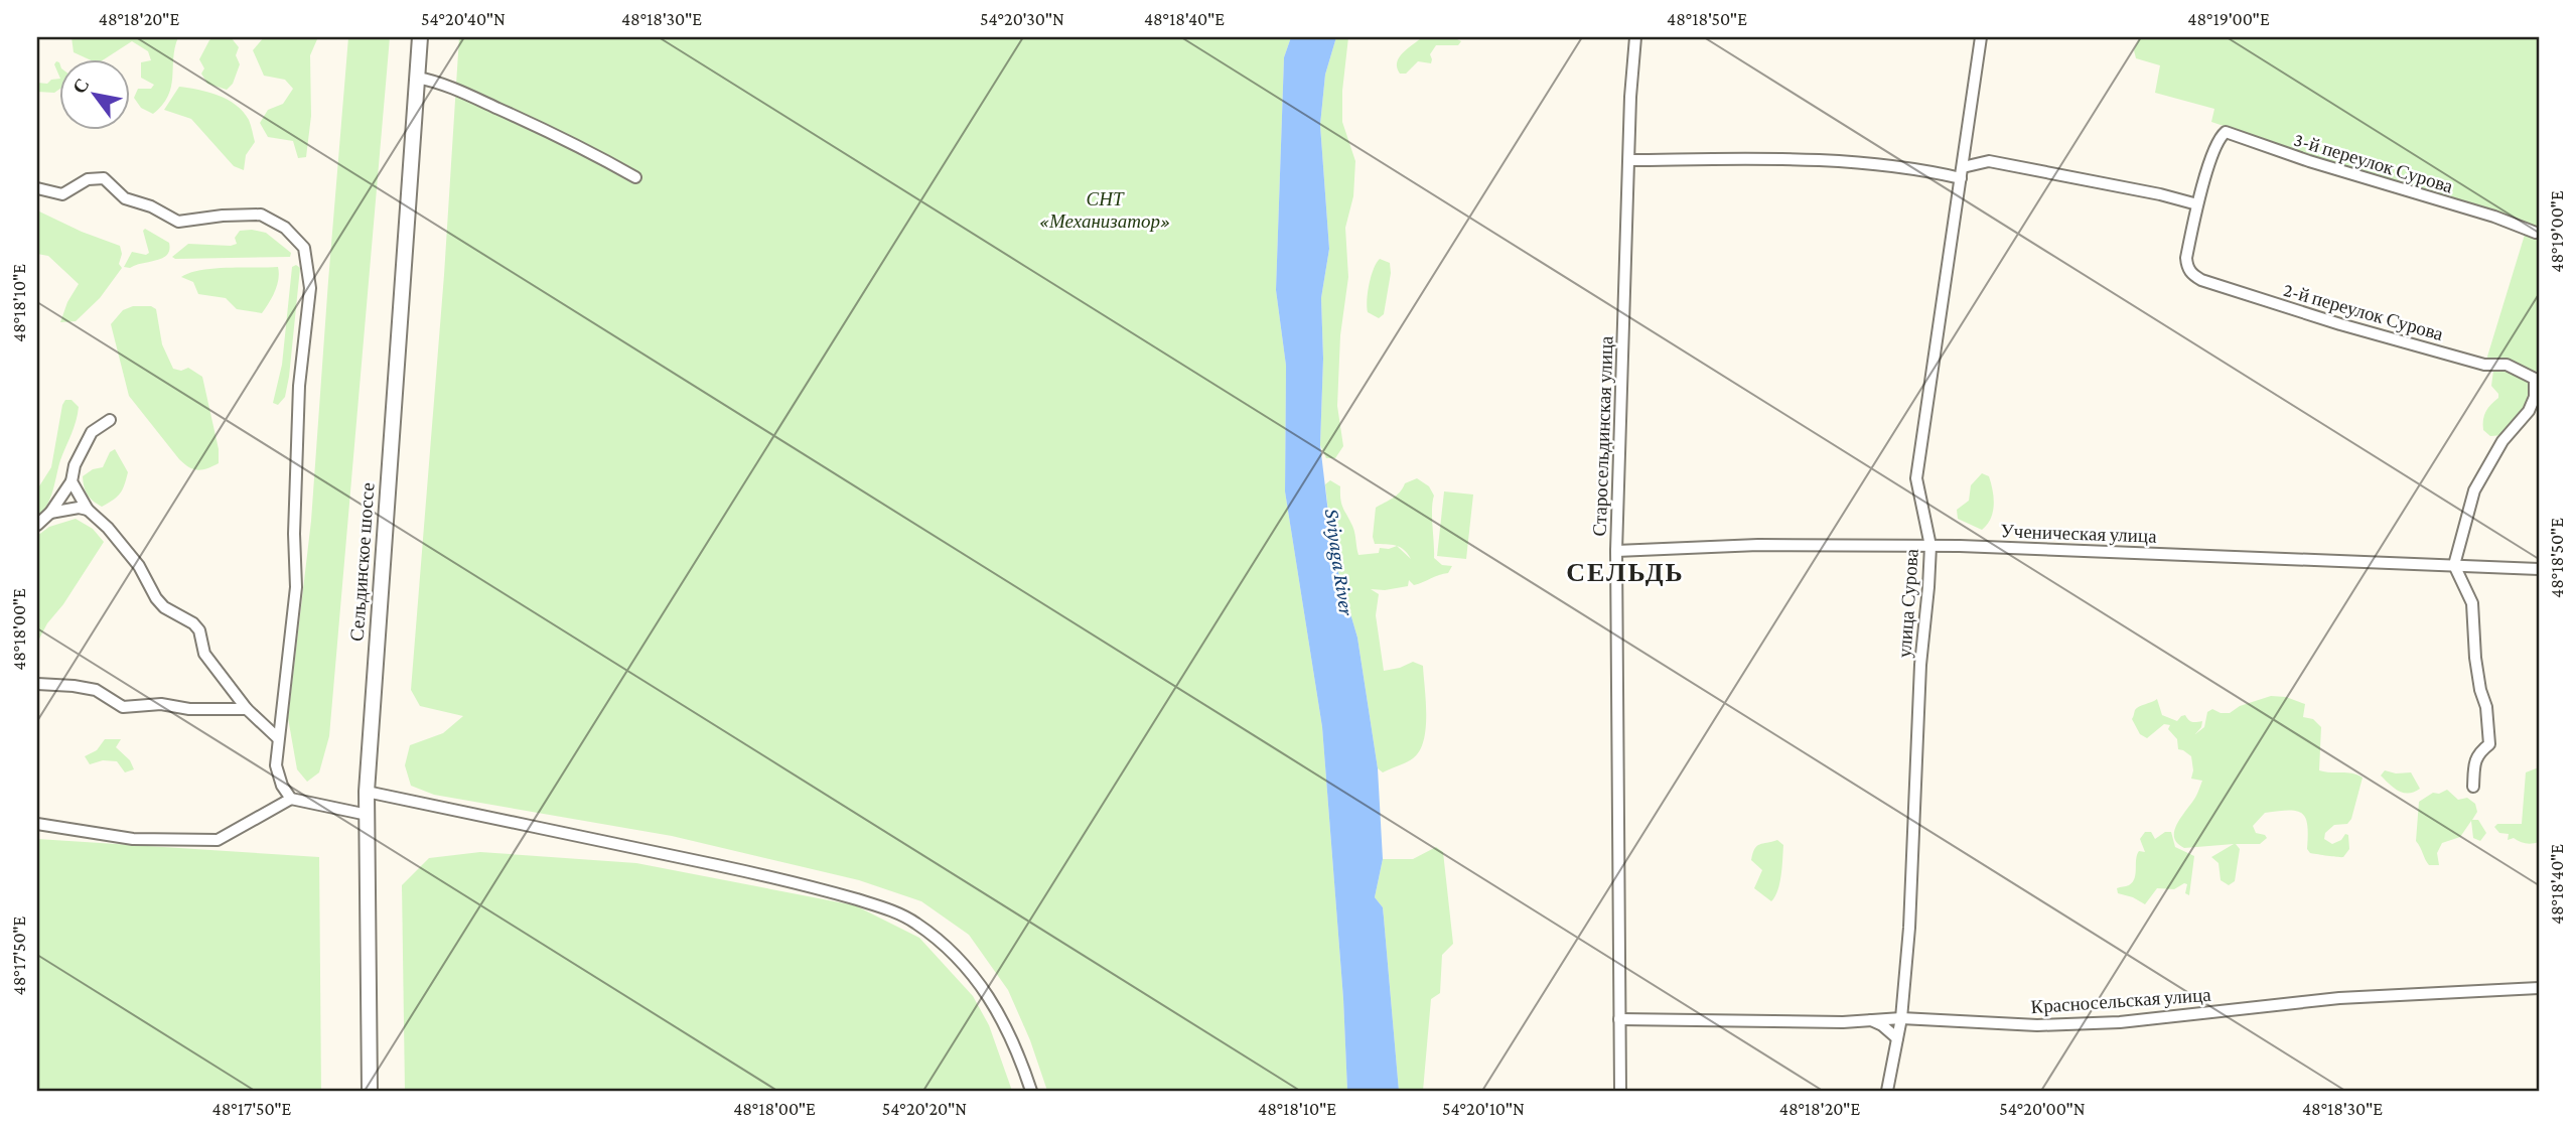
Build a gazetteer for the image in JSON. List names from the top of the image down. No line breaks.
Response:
{"streets":{"main road":["Сельдинское шоссе"],"street":["3-й переулок Сурова","2-й переулок Сурова","Старосельдинская улица","Ученическая улица","улица Сурова","Красносельская улица"]},"crossings":[["3-й переулок Сурова","2-й переулок Сурова"],["2-й переулок Сурова","Ученическая улица"],["Старосельдинская улица","Ученическая улица"],["Старосельдинская улица","Красносельская улица"],["Ученическая улица","улица Сурова"],["улица Сурова","Красносельская улица"]],"districts":["СЕЛЬДЬ"],"water":["Sviyaga River"],"parks":["СНТ «Механизатор»"],"north":"top left","coordinates":["48°18'20\"E","54°20'40\"N","48°18'30\"E","54°20'30\"N","48°18'40\"E","48°18'50\"E","48°19'00\"E","48°18'10\"E","48°18'00\"E","48°17'50\"E","54°20'20\"N","54°20'10\"N","54°20'00\"N"]}
